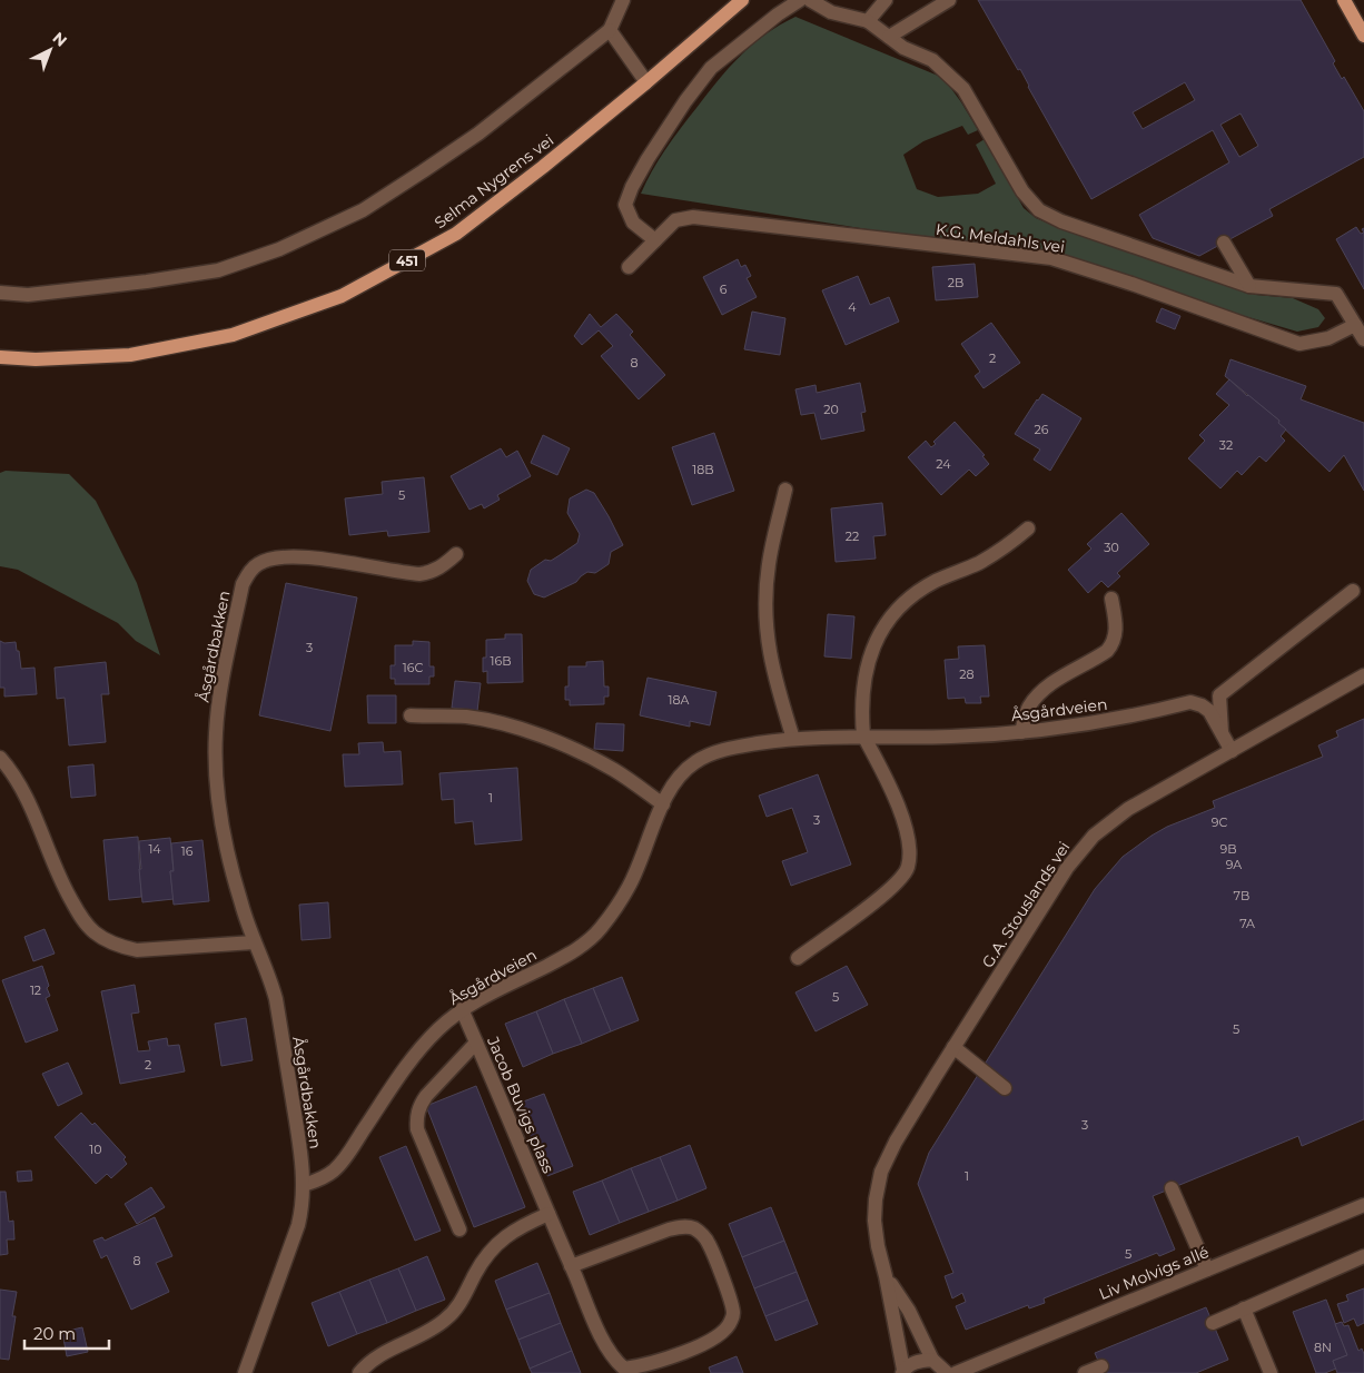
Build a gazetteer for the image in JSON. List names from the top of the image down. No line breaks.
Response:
{"streets":{"main road":["Selma Nygrens vei","451"],"street":["K.G. Meldahls vei","Åsgårdbakken","Åsgårdveien","G.A. Stouslands vei","Jacob Buvigs plass","Liv Molvigs allé"]},"crossings":[["Åsgårdbakken","Åsgårdveien"],["Åsgårdveien","G.A. Stouslands vei"],["Åsgårdveien","Jacob Buvigs plass"]],"house_numbers":["2B","6","4","2","8","20","26","32","24","18B","5","22","30","3","16B","16C","28","18A","1","3","9C","14","9B","16","9A","7B","7A","12","5","5","2","3","10","1","5","8","8N"],"scale_bar":"20 m","north":"top right"}
